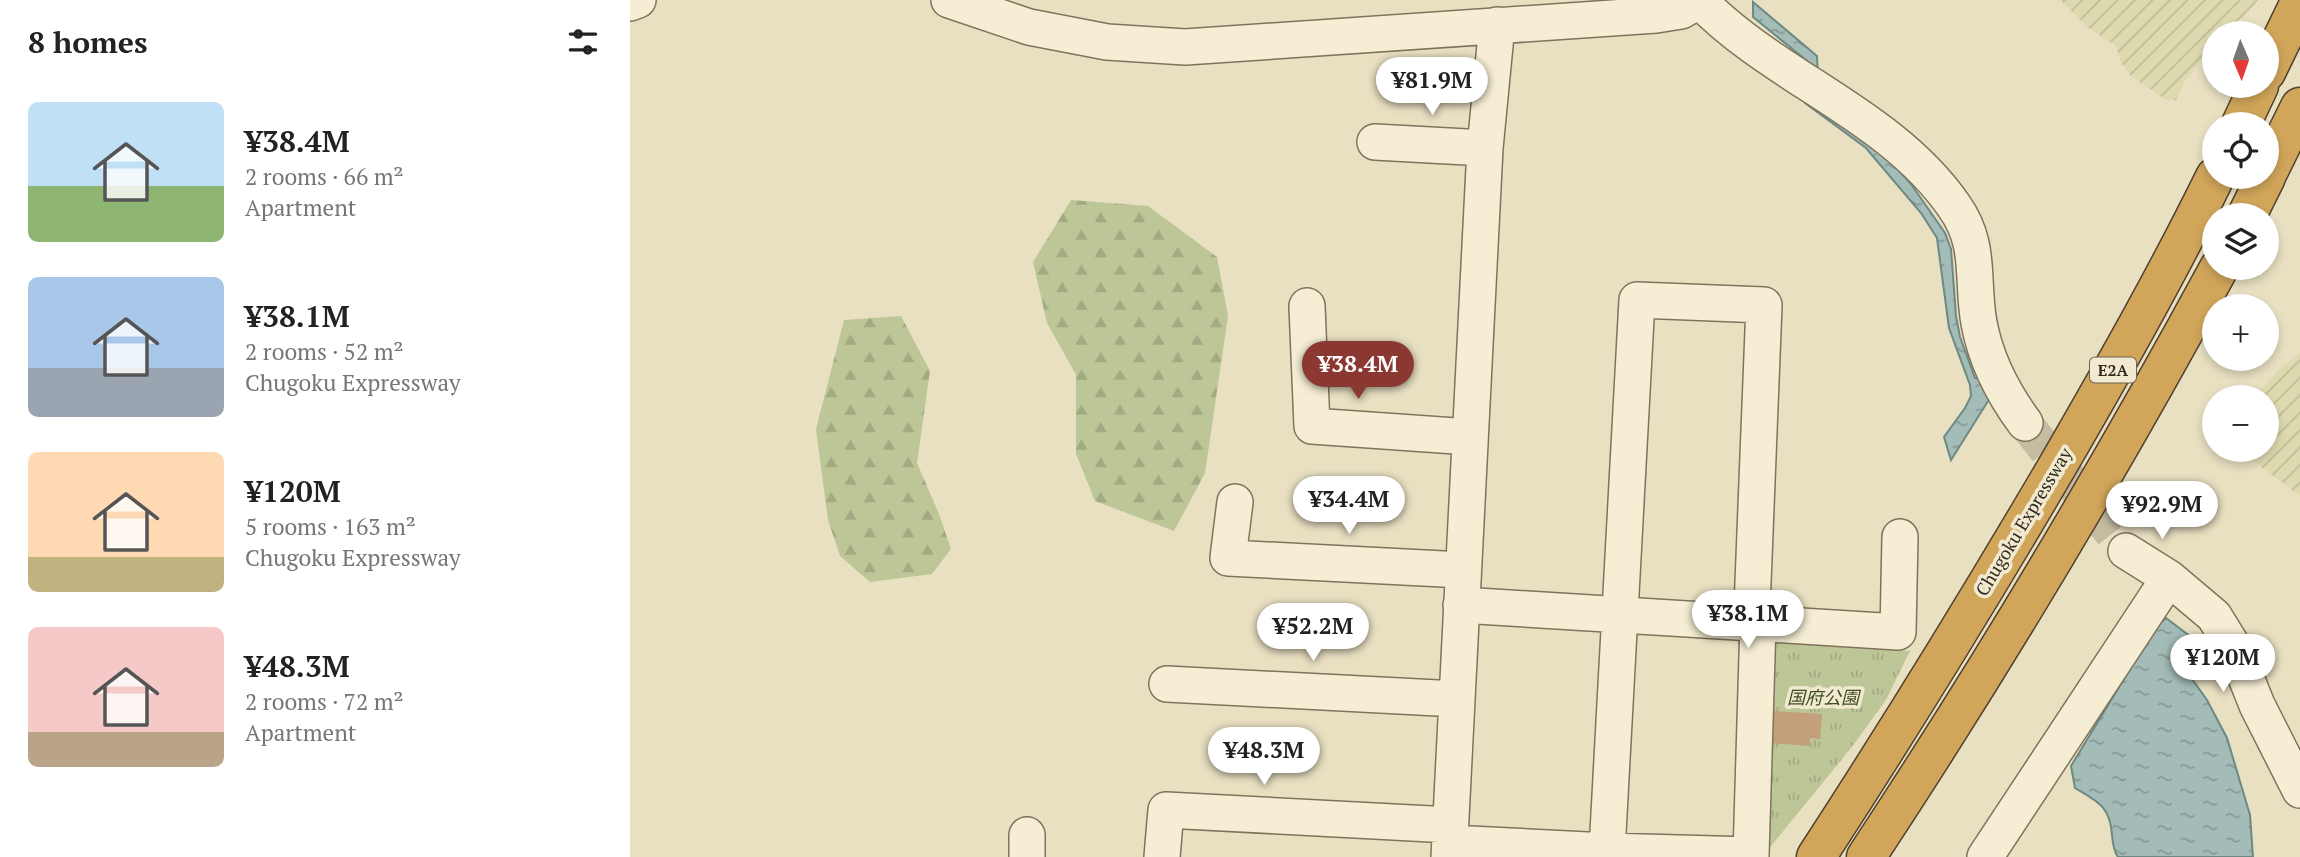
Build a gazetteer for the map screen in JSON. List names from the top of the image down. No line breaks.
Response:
{"streets":{"highway":["E2A","Chugoku Expressway"]},"parks":["国府公園"],"north":"bottom","page":{"heading":"8 homes","map_buttons":["+","−"],"price":["¥81.9M","¥38.4M","¥34.4M","¥92.9M","¥38.1M","¥52.2M","¥120M","¥48.3M"],"list":[{"name":"¥38.4M","note":"2 rooms · 66 m² · Apartment"},{"name":"¥38.1M","note":"2 rooms · 52 m² · Chugoku Expressway"},{"name":"¥120M","note":"5 rooms · 163 m² · Chugoku Expressway"},{"name":"¥48.3M","note":"2 rooms · 72 m² · Apartment"}]}}
